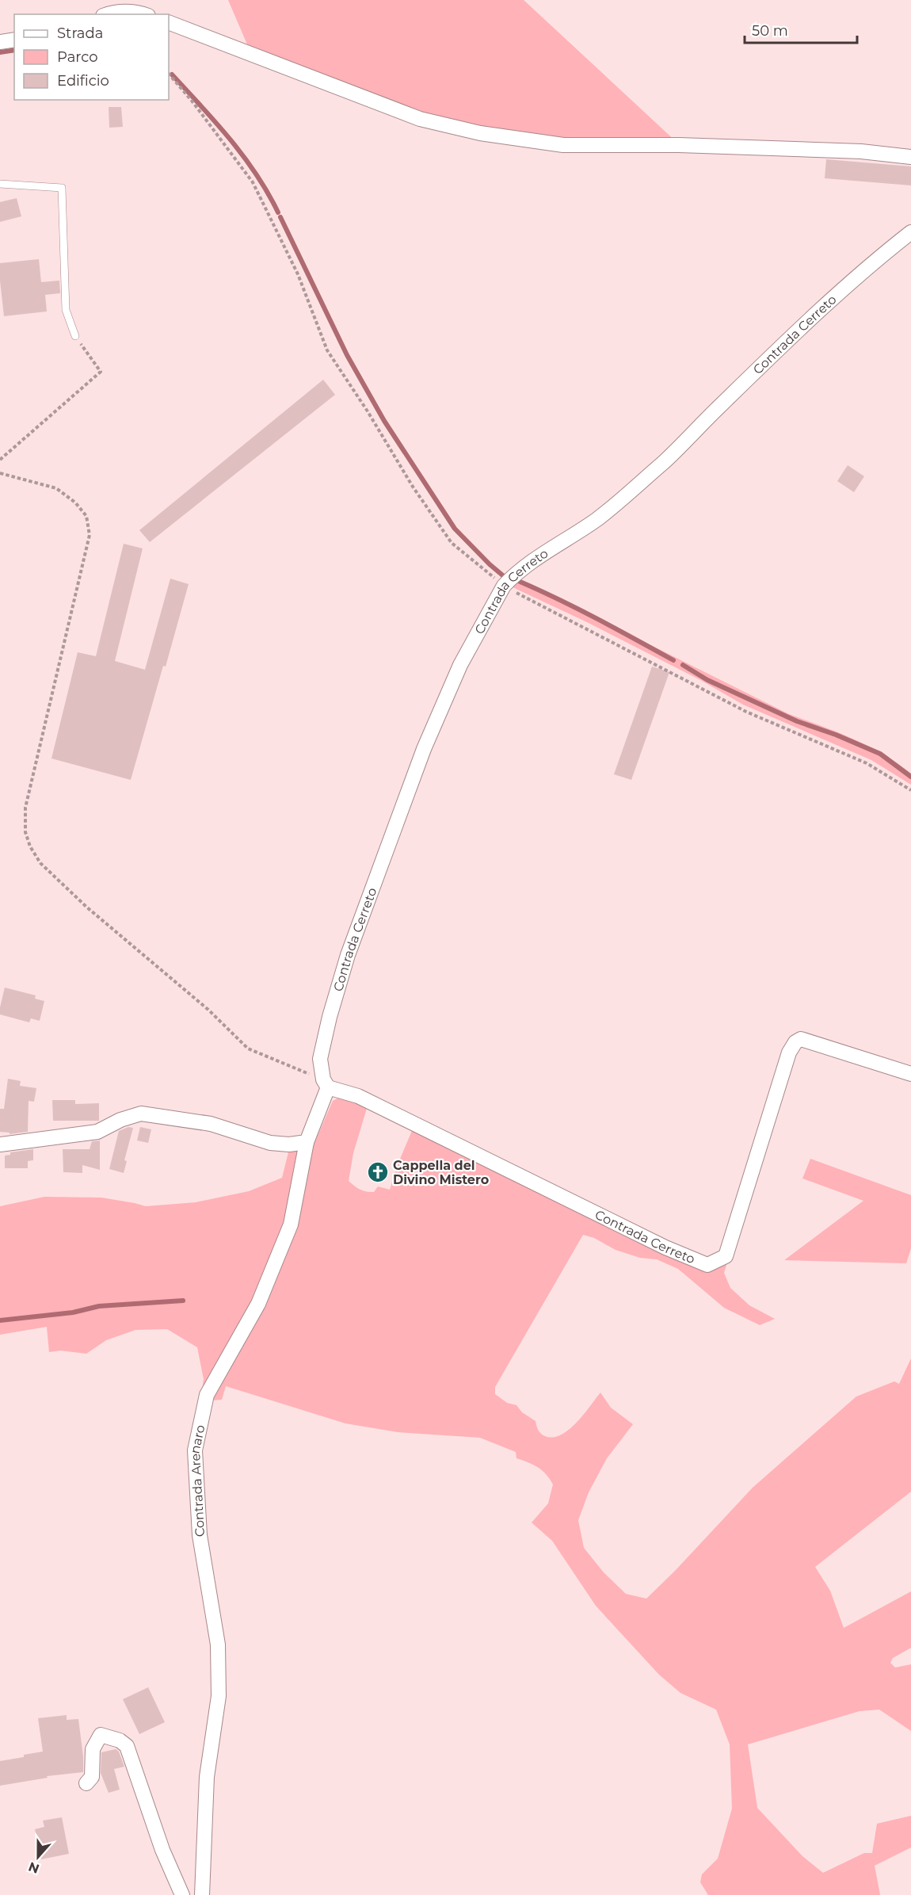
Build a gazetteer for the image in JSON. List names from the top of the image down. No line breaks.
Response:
{"streets":{"street":["Contrada Cerreto","Contrada Arenaro"]},"crossings":[["Contrada Cerreto","Contrada Arenaro"]],"places":{"church":["Cappella del Divino Mistero"]},"legend":["Strada","Parco","Edificio"],"scale_bar":"50 m","north":"bottom"}
